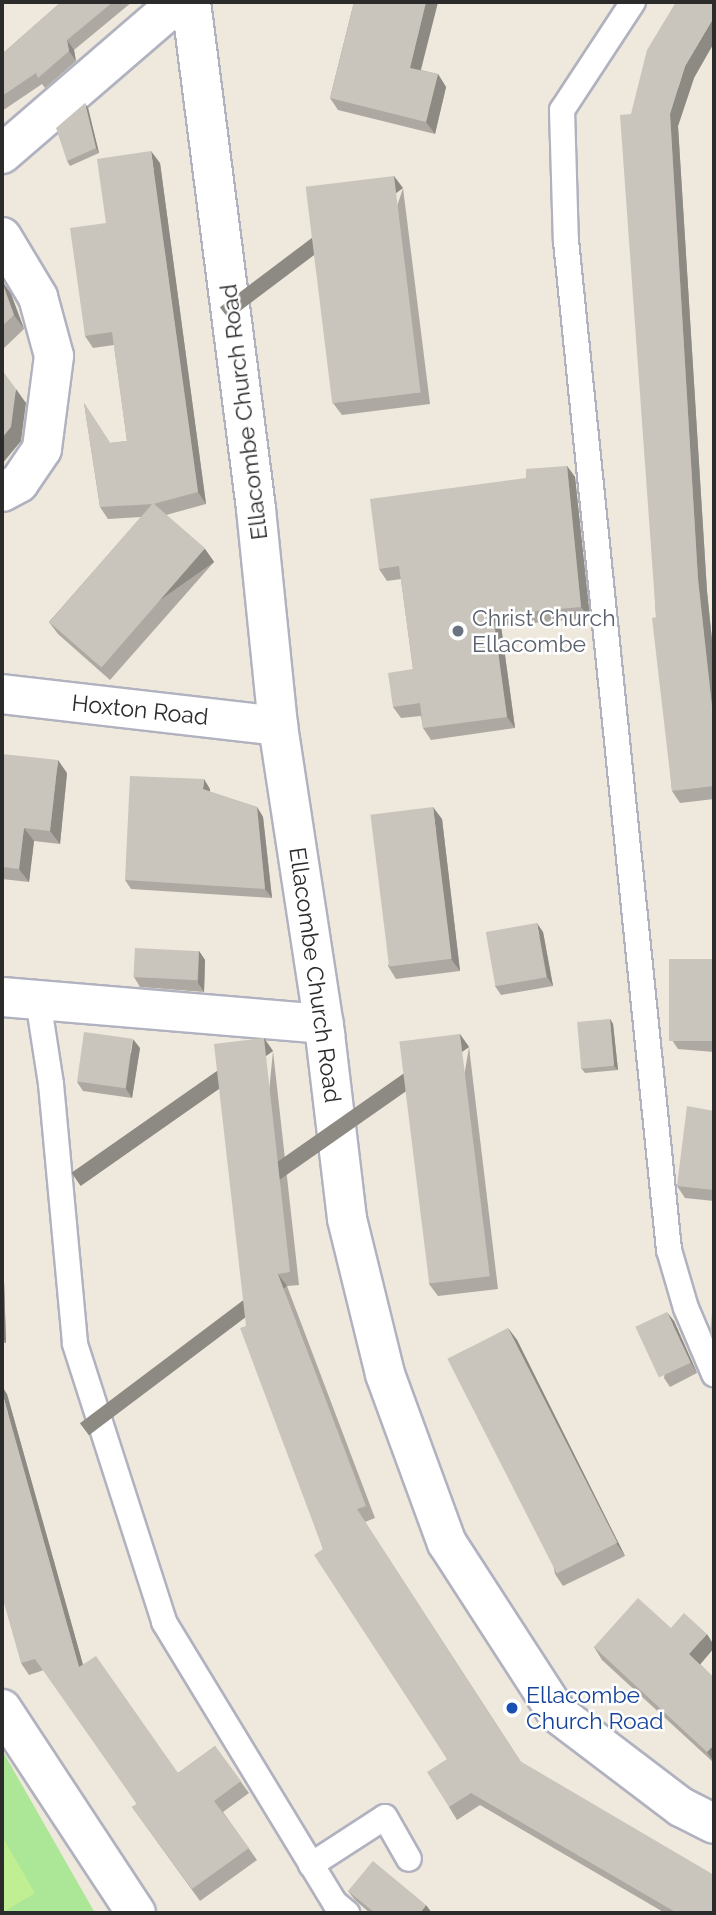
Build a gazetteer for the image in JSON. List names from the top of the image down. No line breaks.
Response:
{"streets":{"street":["Ellacombe Church Road","Hoxton Road"]},"crossings":[["Ellacombe Church Road","Hoxton Road"]],"places":["Christ Church Ellacombe","Ellacombe Church Road"]}
